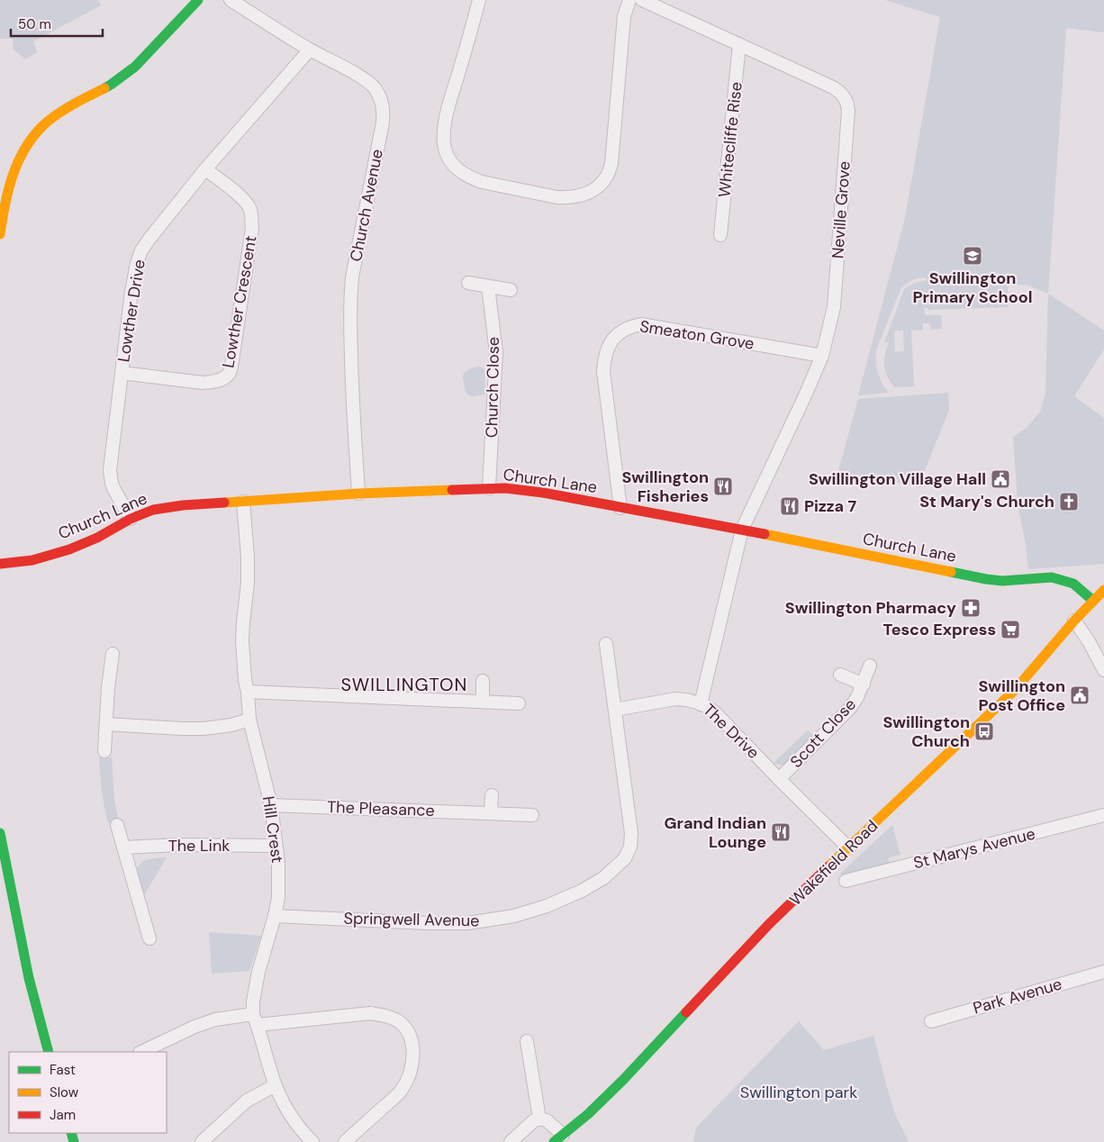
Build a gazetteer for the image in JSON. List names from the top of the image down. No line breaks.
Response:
{"streets":{"street":["Whitecliffe Rise","Church Avenue","Neville Grove","Lowther Crescent","Lowther Drive","Smeaton Grove","Church Close","Church Lane","The Drive","Scott Close","The Pleasance","Hill Crest","The Link","St Marys Avenue","Wakefield Road","Springwell Avenue","Park Avenue"]},"crossings":[["Whitecliffe Rise","Neville Grove"],["Church Avenue","Lowther Drive"],["Church Avenue","Church Lane"],["Neville Grove","Smeaton Grove"],["Neville Grove","Church Lane"],["Neville Grove","The Drive"],["Lowther Crescent","Lowther Drive"],["Lowther Drive","Church Lane"],["Smeaton Grove","Church Lane"],["Church Close","Church Lane"],["Church Lane","The Drive"],["Church Lane","Hill Crest"],["Church Lane","Wakefield Road"],["The Drive","Scott Close"],["The Drive","Wakefield Road"],["The Pleasance","Hill Crest"],["Hill Crest","The Link"],["Hill Crest","Springwell Avenue"]],"districts":["SWILLINGTON"],"parks":["Swillington park"],"places":{"school or university":["Swillington Primary School"],"public building":["Swillington Village Hall","Swillington Post Office"],"restaurant":["Swillington Fisheries","Pizza 7","Grand Indian Lounge"],"church":["St Mary's Church"],"pharmacy":["Swillington Pharmacy"],"supermarket":["Tesco Express"],"bus stop":["Swillington Church"]},"legend":["Fast","Slow","Jam"],"scale_bar":"50 m"}
